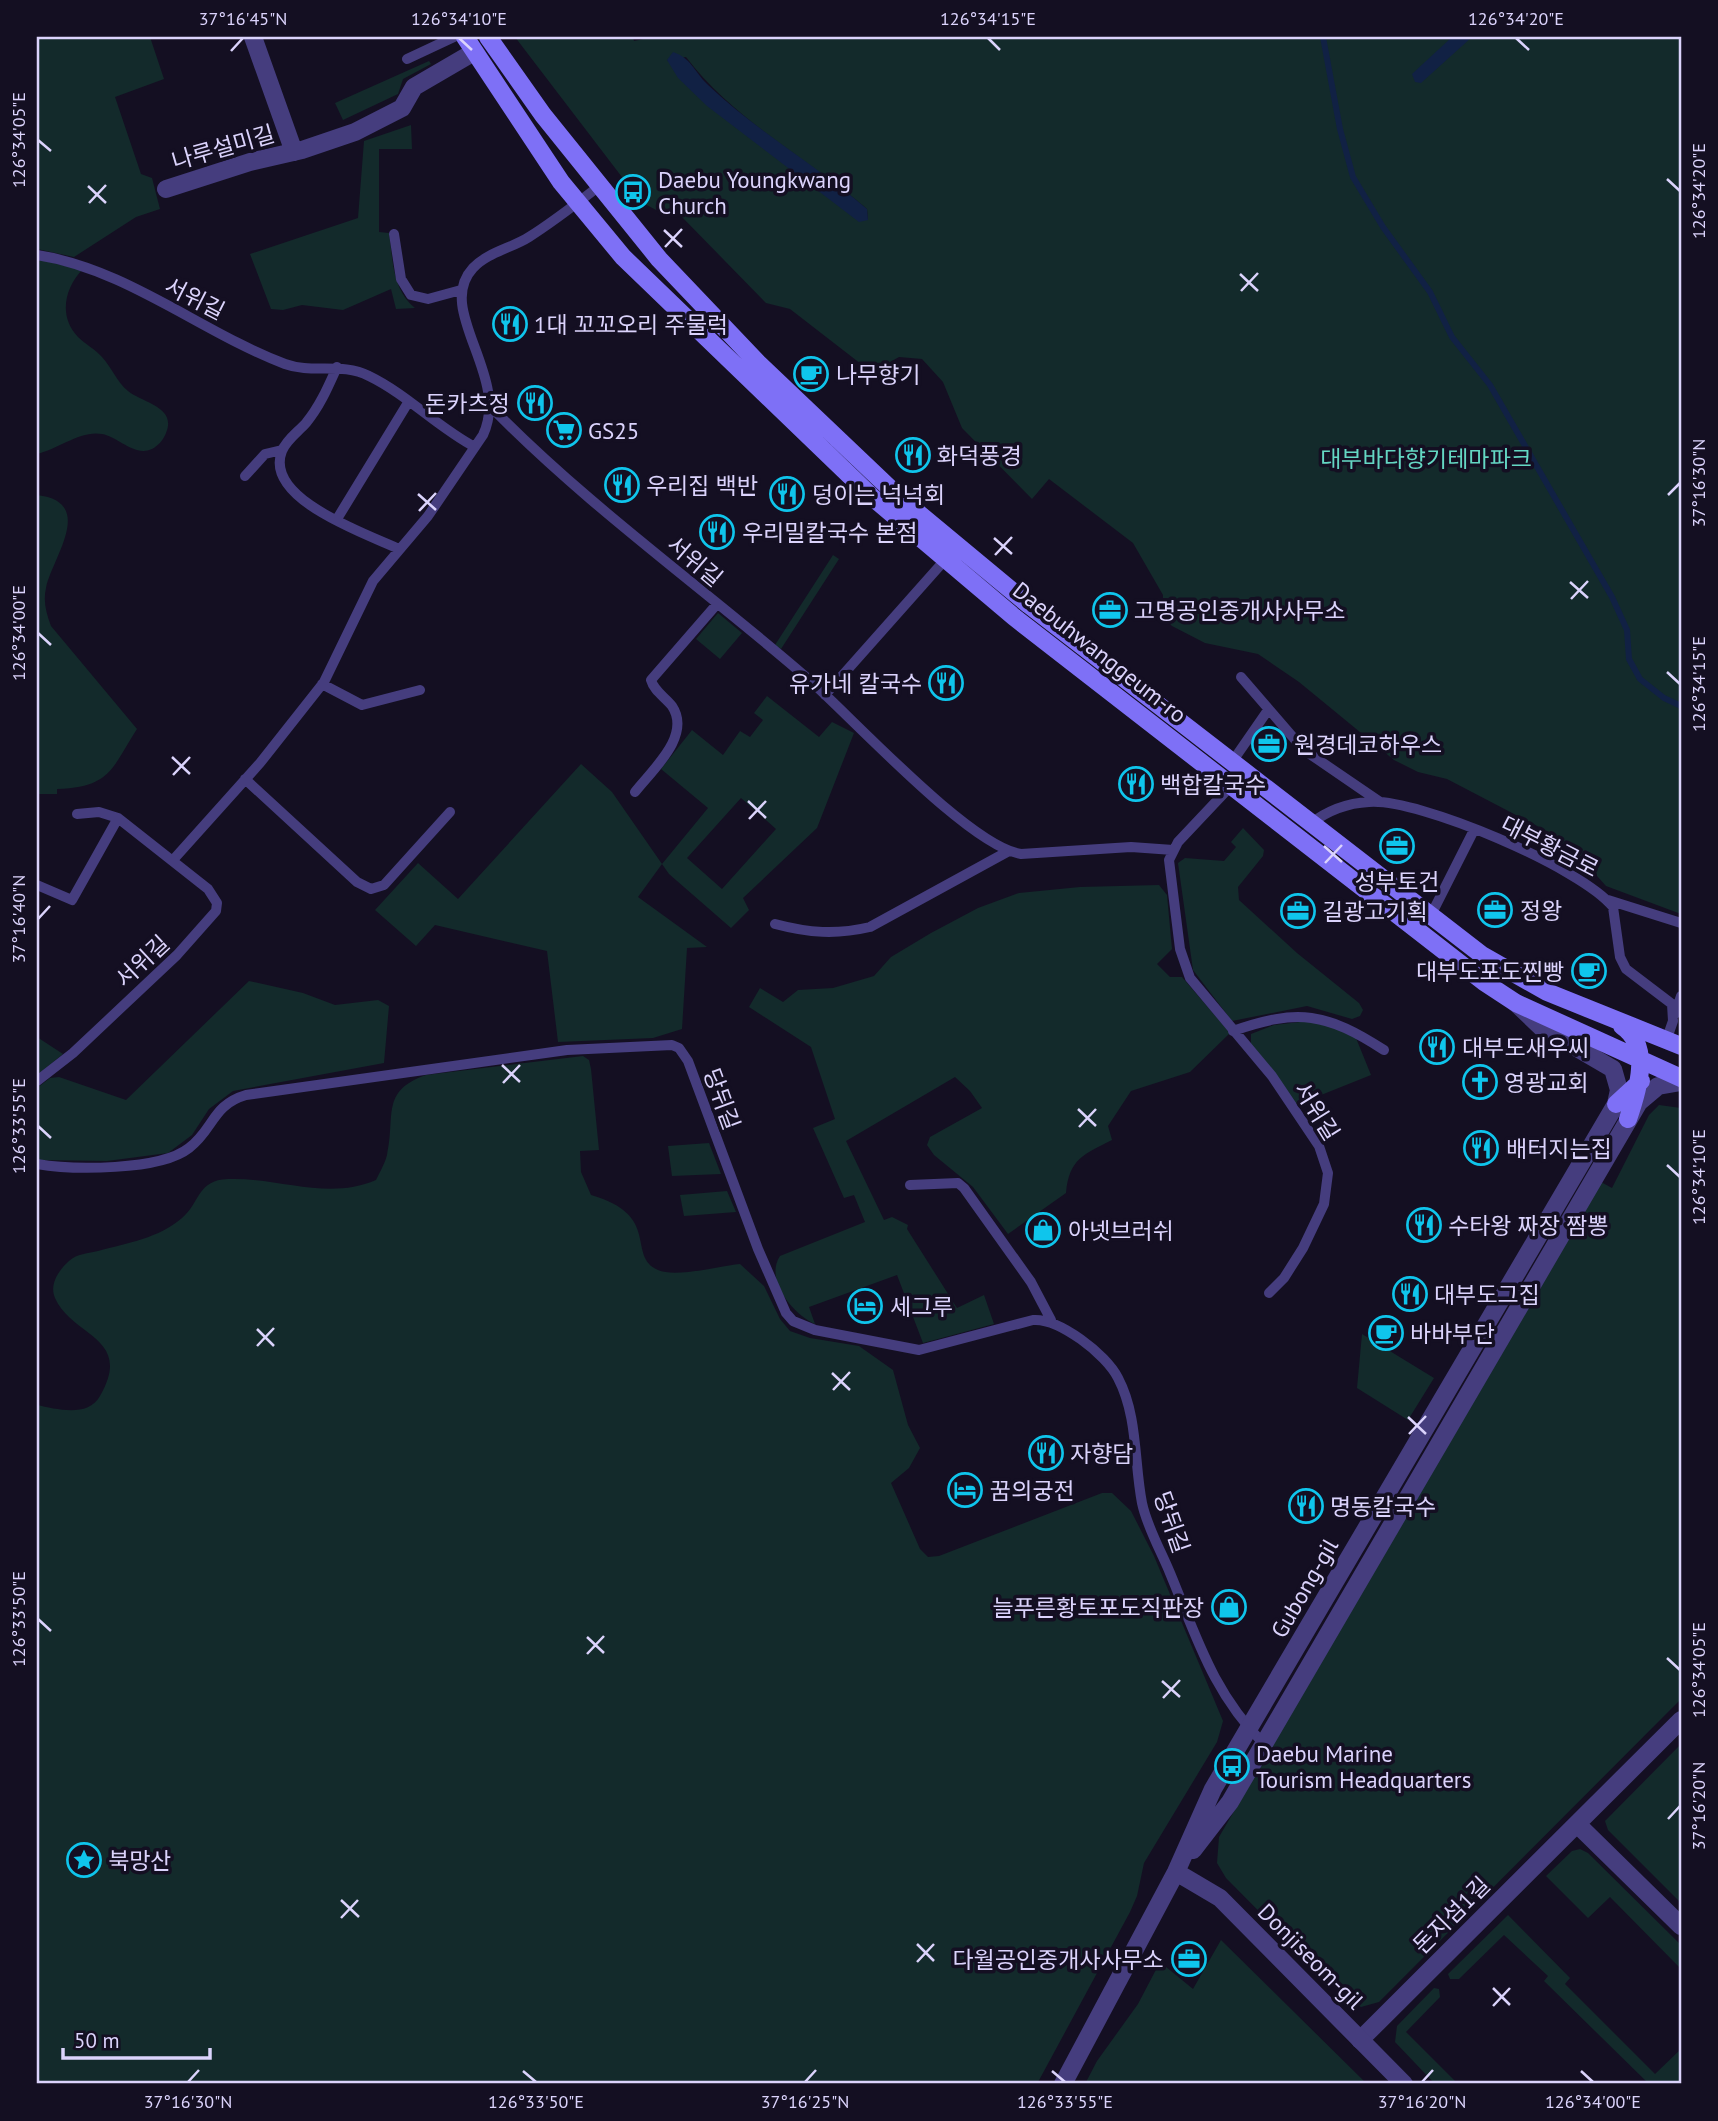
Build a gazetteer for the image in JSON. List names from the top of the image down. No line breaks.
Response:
{"streets":{"main road":["Daebuhwanggeum-ro"],"street":["나루설미길","Gubong-gil","돈지섬1길","Donjiseom-gil"],"lane":["서위길","대부황금로","당뒤길"]},"crossings":[["나루설미길","Daebuhwanggeum-ro"],["Daebuhwanggeum-ro","대부황금로"],["Daebuhwanggeum-ro","Gubong-gil"],["당뒤길","Gubong-gil"],["Gubong-gil","Donjiseom-gil"],["돈지섬1길","Donjiseom-gil"]],"parks":["대부바다향기테마파크"],"places":{"bus stop":["Daebu Youngkwang Church","Daebu Marine Tourism Headquarters"],"restaurant":["1대 꼬꼬오리 주물럭","돈카츠정","화덕풍경","우리집 백반","덩이는 넉넉회","우리밀칼국수 본점","유가네 칼국수","백합칼국수","대부도새우씨","배터지는집","수타왕 짜장 짬뽕","대부도그집","자향담","명동칼국수"],"cafe":["나무향기","대부도포도찐빵","바바부단"],"supermarket":["GS25"],"office":["고명공인중개사사무소","원경데코하우스","성부토건","정왕","길광고기획","다월공인중개사사무소"],"church":["영광교회"],"shop":["아넷브러쉬","늘푸른황토포도직판장"],"hotel":["세그루","꿈의궁전"],"place":["북망산"]},"scale_bar":"50 m","coordinates":["37°16'45\"N","126°34'10\"E","126°34'15\"E","126°34'20\"E","126°34'05\"E","37°16'30\"N","126°34'00\"E","37°16'40\"N","126°33'55\"E","126°33'50\"E","37°16'20\"N","37°16'25\"N"]}
